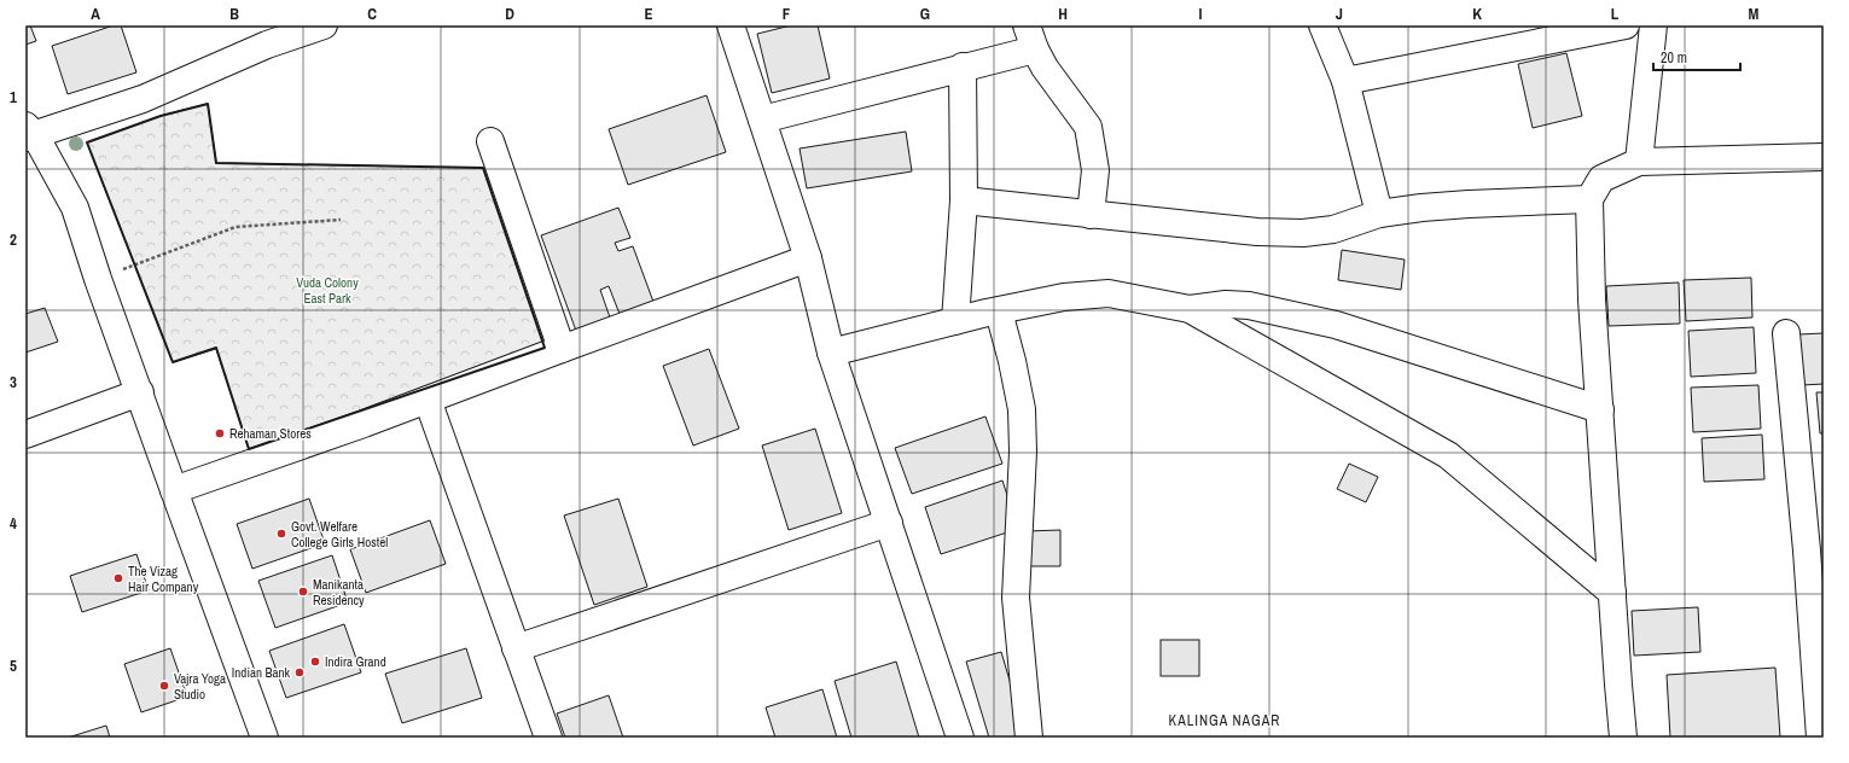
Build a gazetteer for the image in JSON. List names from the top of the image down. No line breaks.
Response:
{"districts":["KALINGA NAGAR"],"parks":["Vuda Colony East Park"],"places":["Rehaman Stores","Govt. Welfare College Girls Hostel","The Vizag Hair Company","Manikanta Residency","Indira Grand","Indian Bank","Vajra Yoga Studio"],"scale_bar":"20 m","grid":{"columns":["A","B","C","D","E","F","G","H","I","J","K","L","M"],"rows":["1","2","3","4","5"]}}
